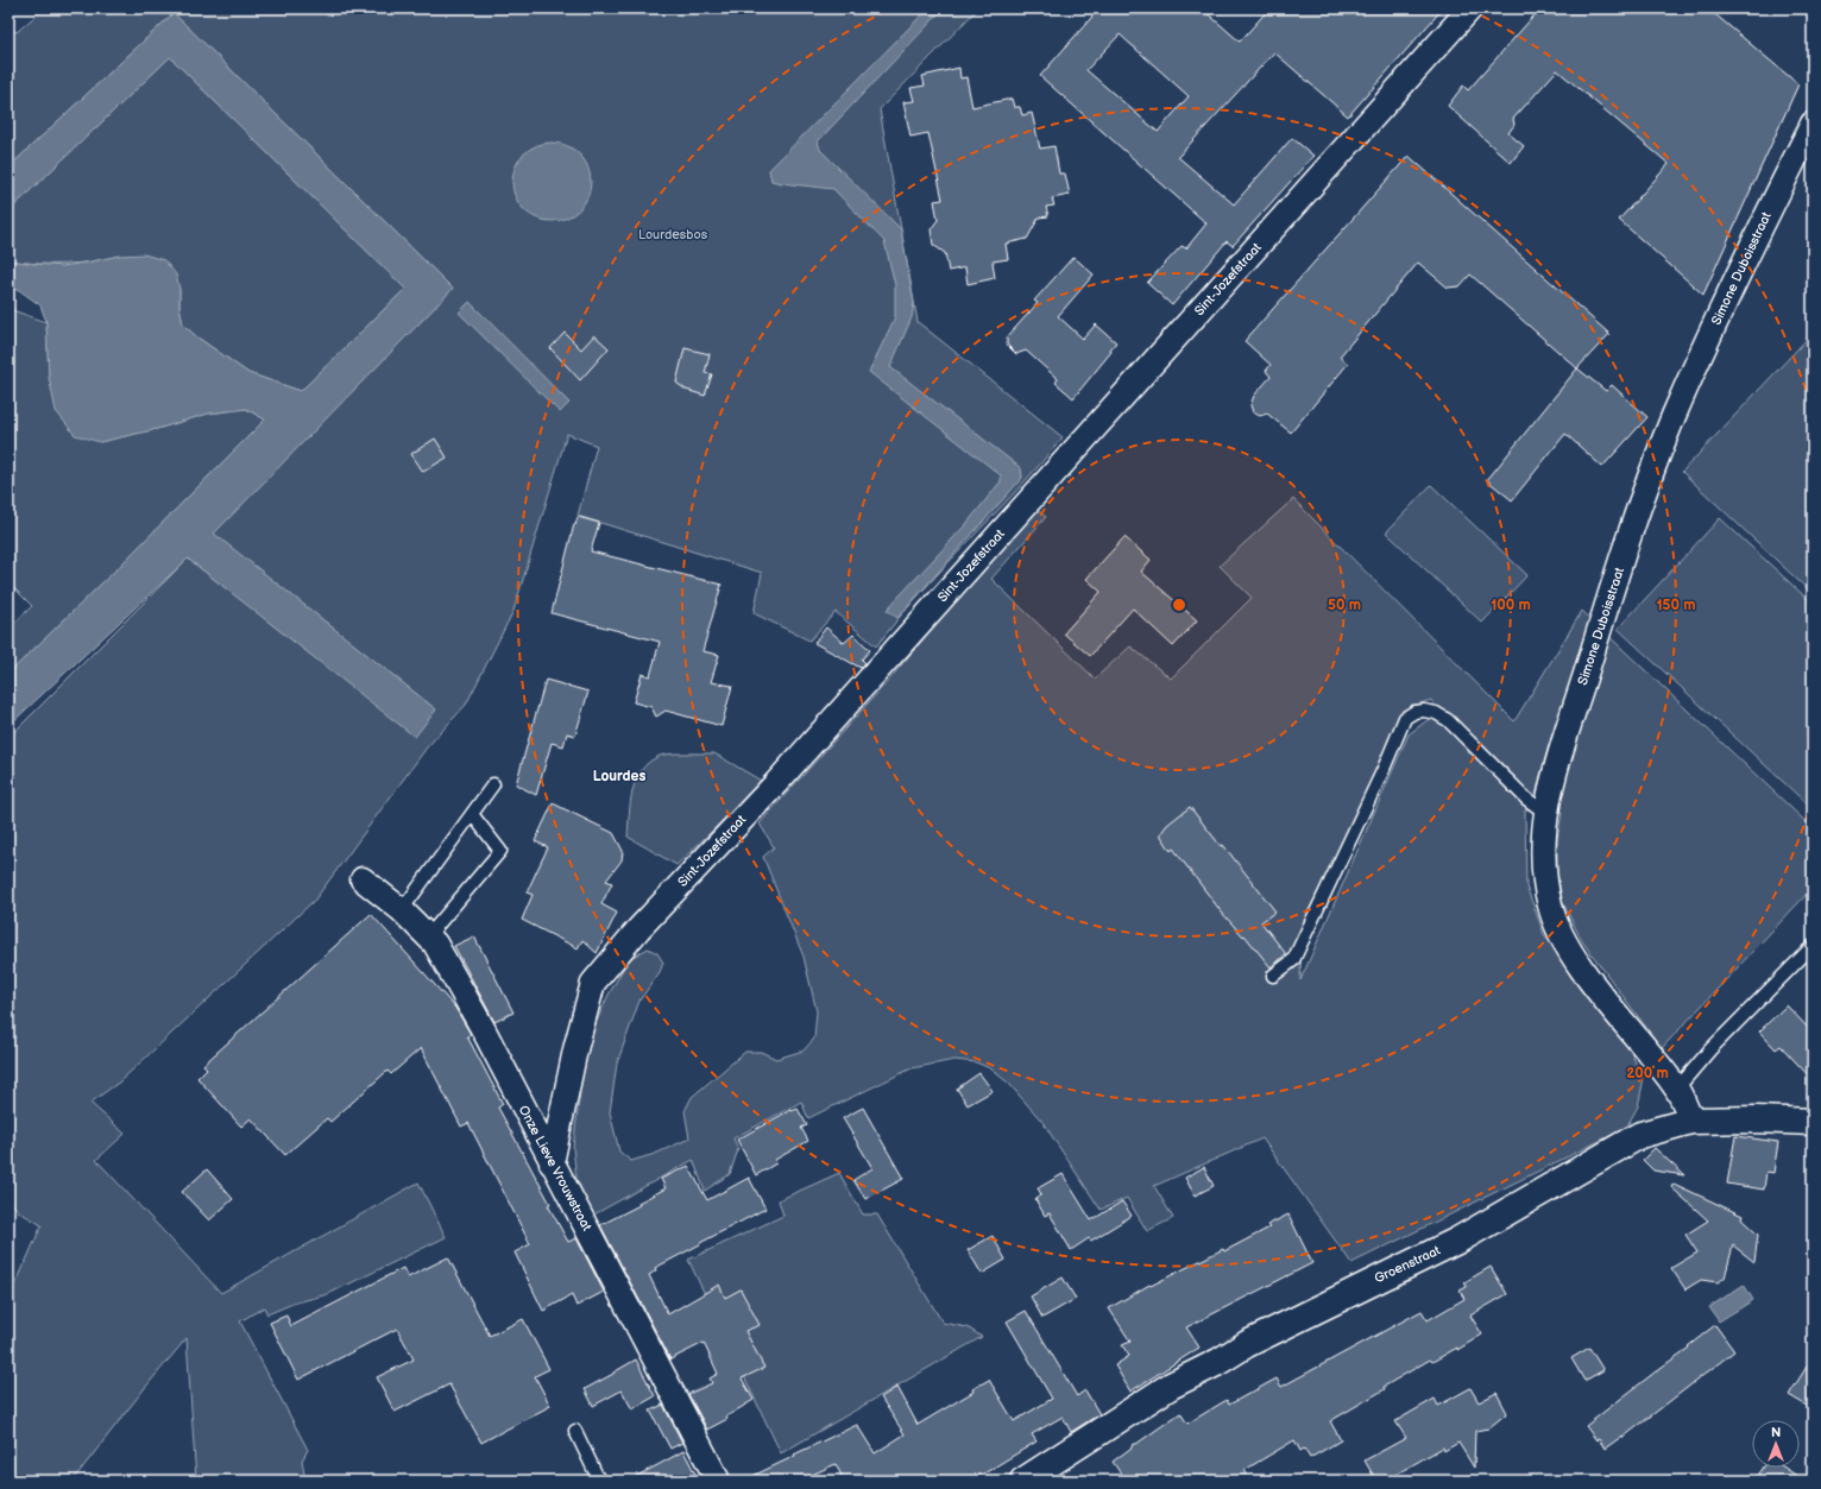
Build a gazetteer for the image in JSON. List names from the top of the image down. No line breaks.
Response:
{"streets":{"street":["Simone Duboisstraat","Sint-Jozefstraat","Onze Lieve Vrouwstraat","Groenstraat"]},"crossings":[["Simone Duboisstraat","Groenstraat"],["Sint-Jozefstraat","Onze Lieve Vrouwstraat"]],"districts":["Lourdes"],"parks":["Lourdesbos"],"north":"top","rings":["50 m","100 m","150 m","200 m"]}
